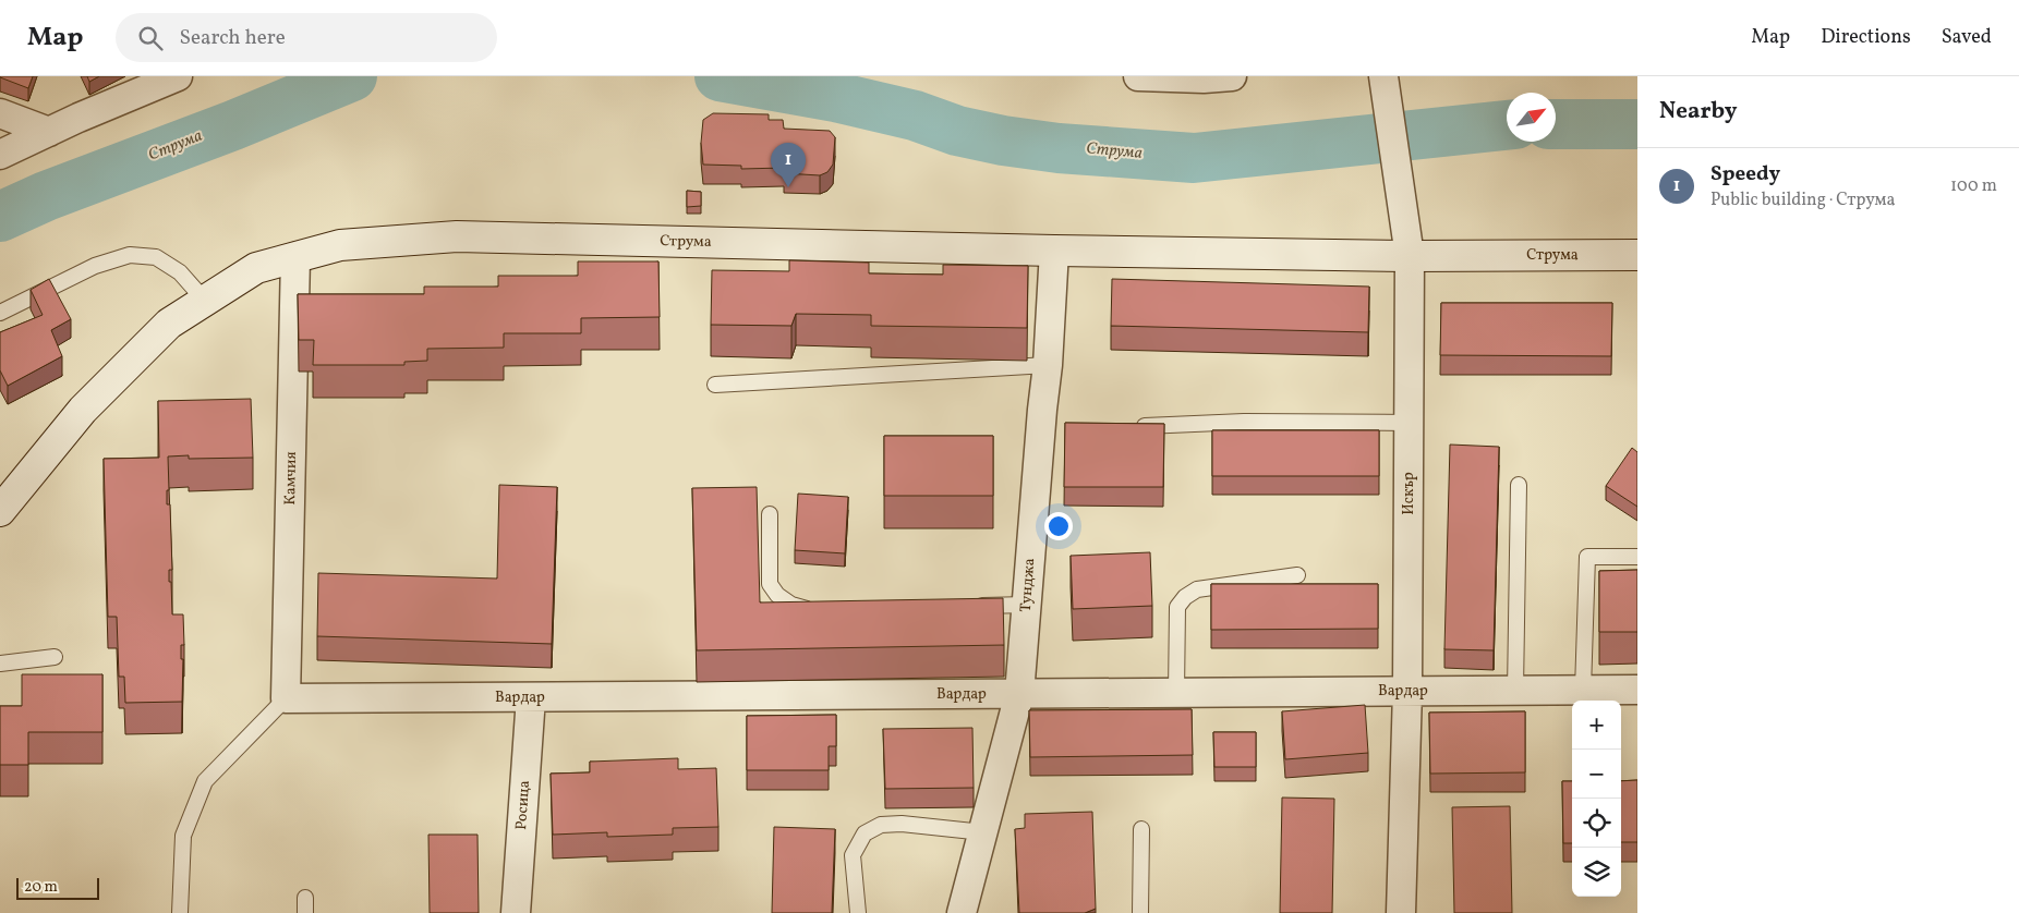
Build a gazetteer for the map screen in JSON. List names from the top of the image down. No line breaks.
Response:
{"streets":{"main road":["Струма"],"street":["Камчия","Искър","Тунджа","Вардар","Росица"]},"crossings":[["Струма","Камчия"],["Струма","Искър"],["Струма","Тунджа"],["Камчия","Вардар"],["Искър","Вардар"],["Тунджа","Вардар"],["Вардар","Росица"]],"water":["Струма"],"scale_bar":"20 m","north":"top right","page":{"header":"Map","search":"Search here","nav":["Map","Directions","Saved"],"heading":"Nearby","pins":"1","list":[{"mark":"1","name":"Speedy","note":"Public building · Струма","value":"100 m"}],"map_buttons":["+","−"],"scale":"20 m"}}
